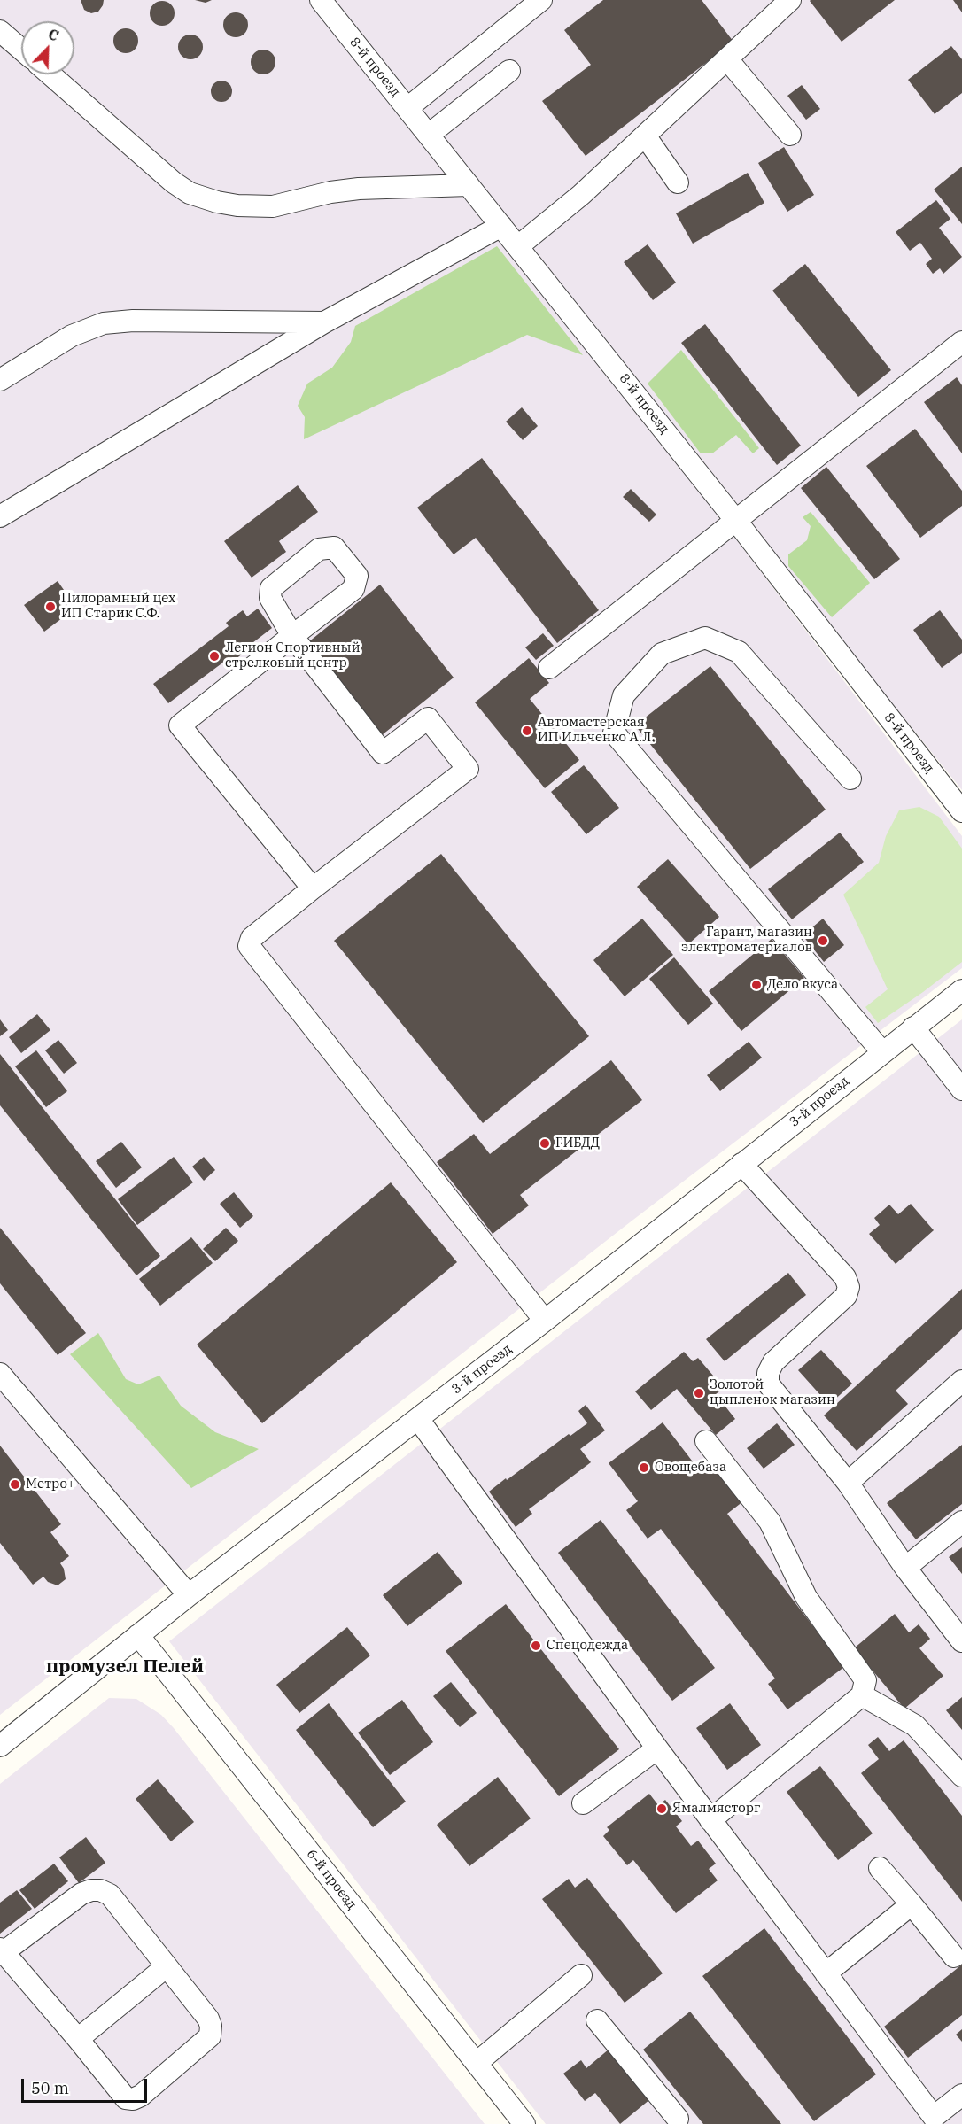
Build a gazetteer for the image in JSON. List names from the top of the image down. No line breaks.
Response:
{"streets":{"street":["8-й проезд","3-й проезд","6-й проезд"]},"crossings":[["3-й проезд","6-й проезд"]],"districts":["промузел Пелей"],"places":["Пилорамный цех ИП Старик С.Ф.","Легион Спортивный стрелковый центр","Автомастерская ИП Ильченко А.Л.","Гарант, магазин электроматериалов","Дело вкуса","ГИБДД","Золотой цыпленок магазин","Овощебаза","Метро+","Спецодежда","Ямалмясторг"],"scale_bar":"50 m","north":"top right"}
